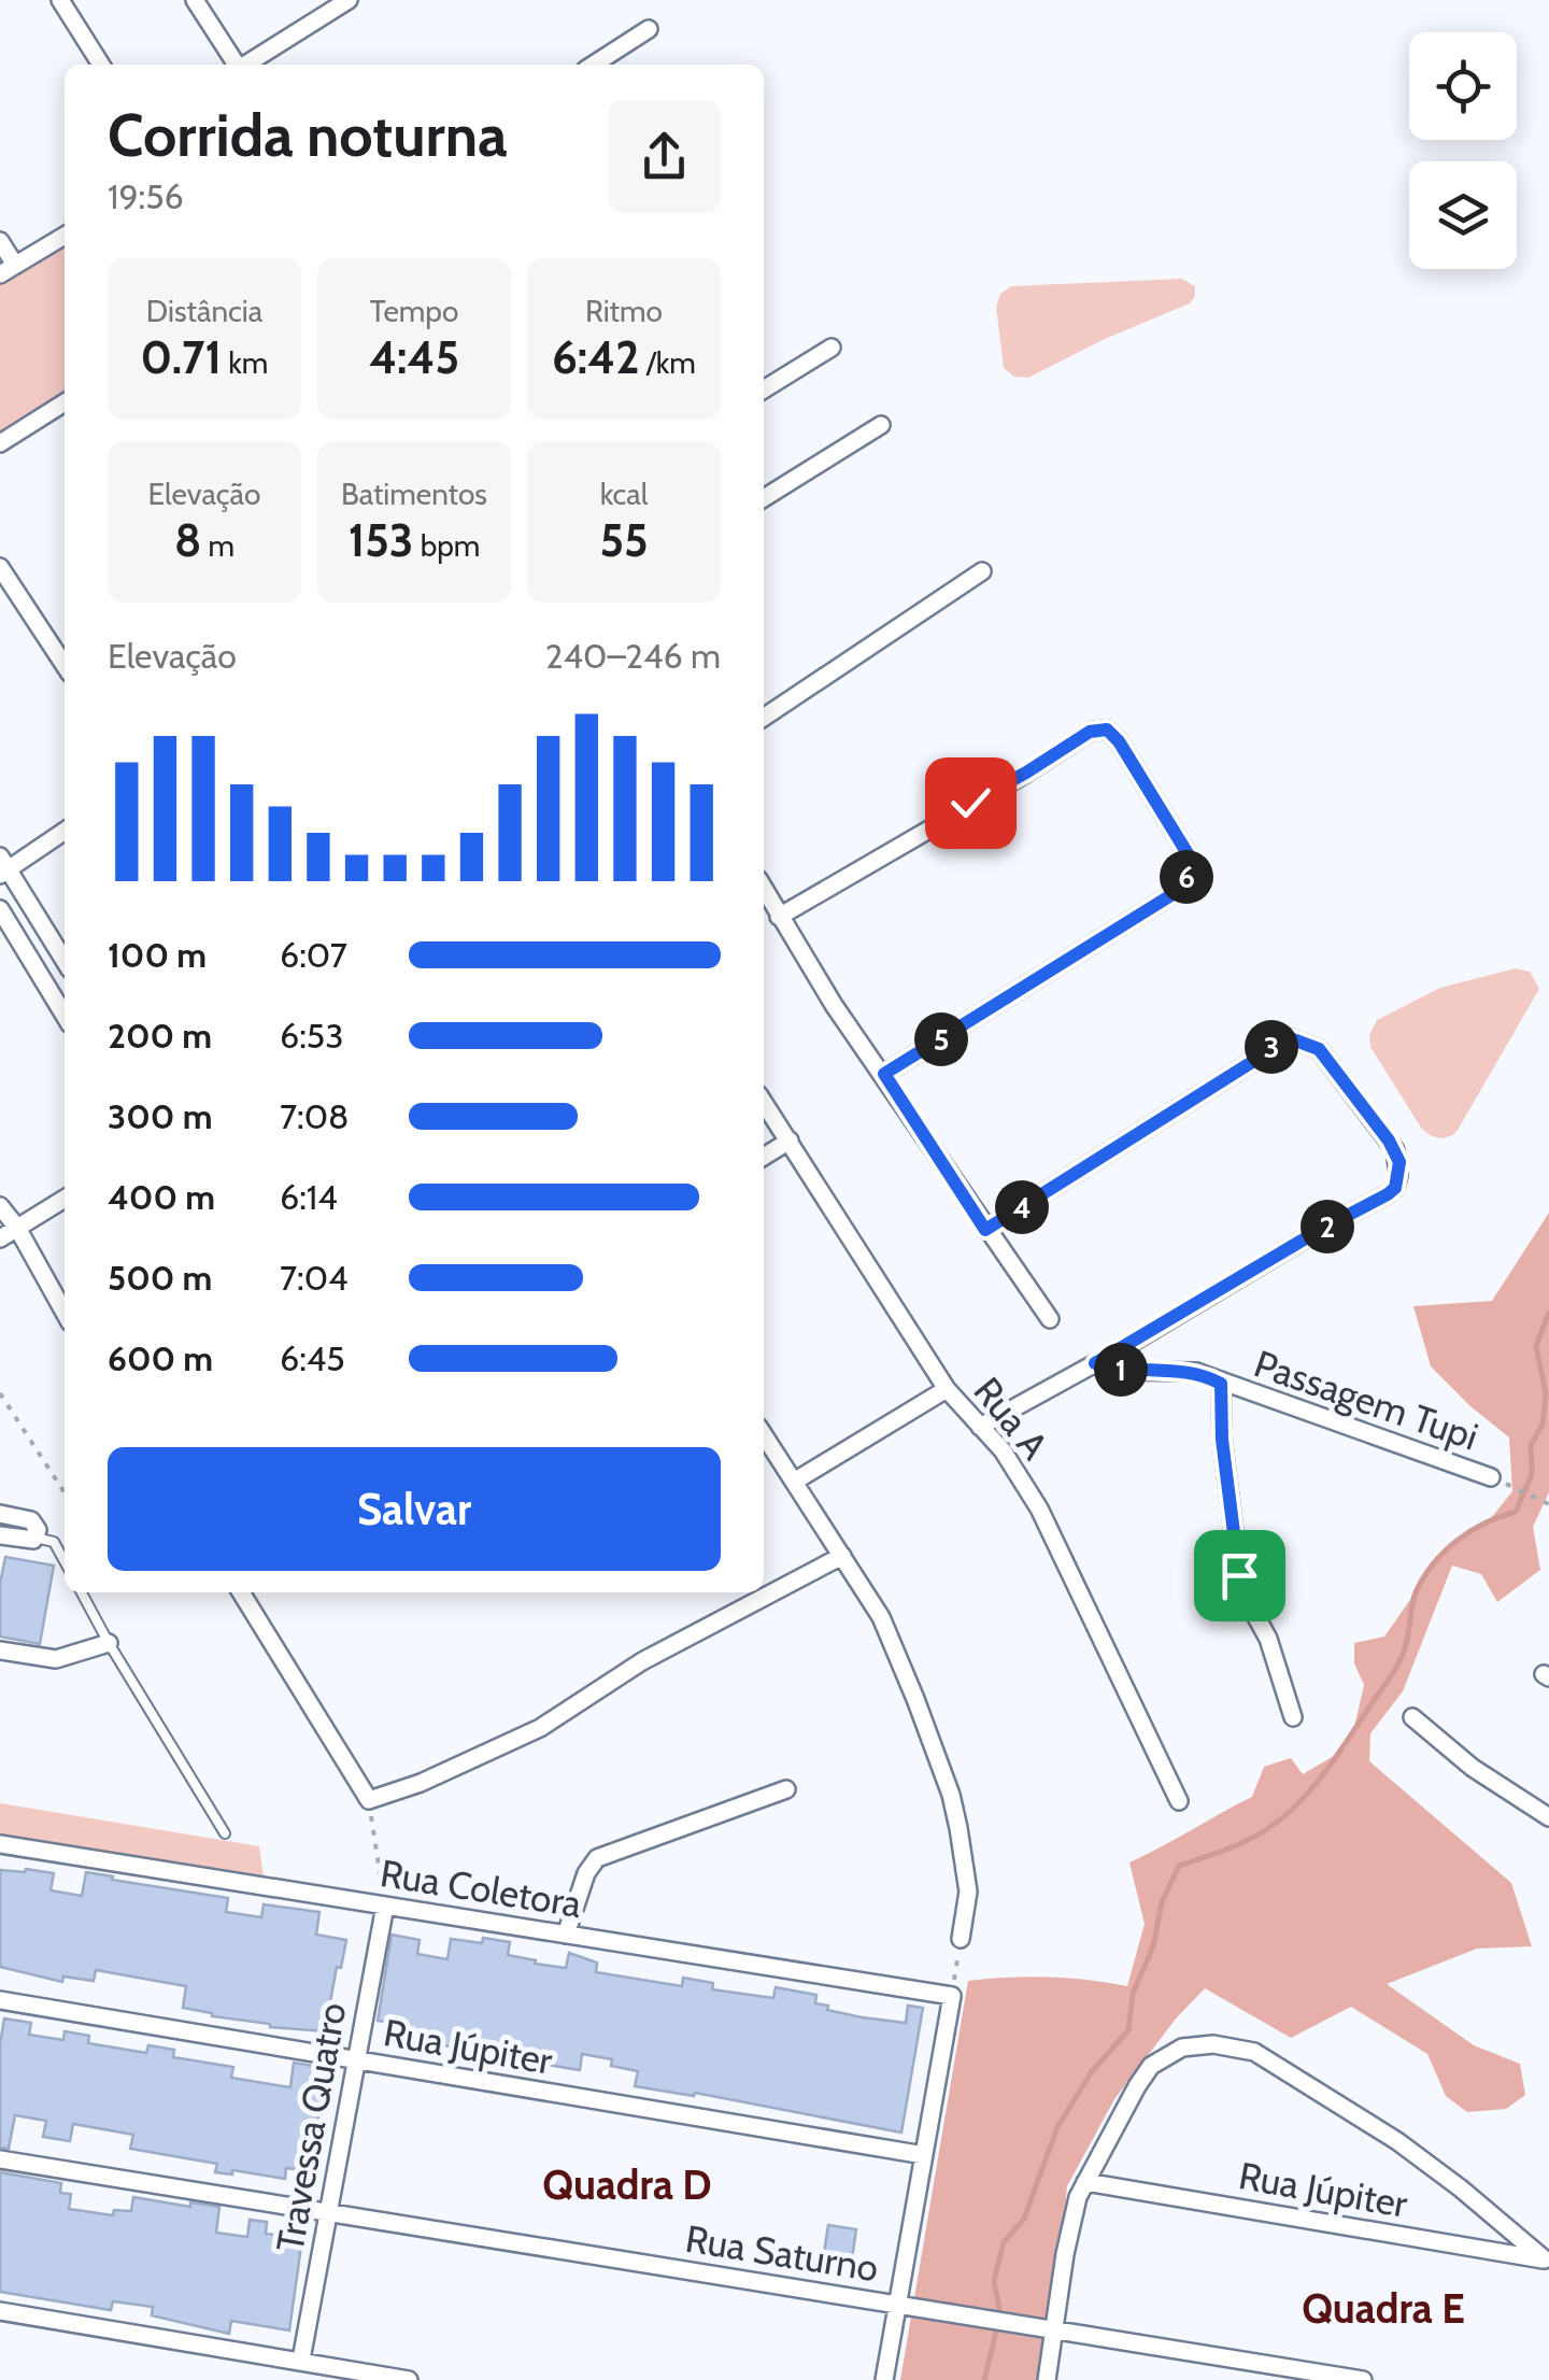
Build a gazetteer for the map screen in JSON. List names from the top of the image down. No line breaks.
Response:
{"streets":{"street":["Passagem Tupi","Rua A","Rua Coletora","Rua Júpiter","Travessa Quatro","Rua Saturno"]},"crossings":[["Rua Coletora","Travessa Quatro"],["Rua Júpiter","Travessa Quatro"],["Travessa Quatro","Rua Saturno"]],"districts":["Quadra D","Quadra E"],"page":{"heading":["Corrida noturna","19:56"],"stats":[["Distância","0.71 km"],["Tempo","4:45"],["Ritmo","6:42 /km"],["Elevação","8 m"],["Batimentos","153 bpm"],["kcal","55"]],"chart":["Elevação","240–246 m"],"pins":["6","5","3","4","2","1"],"list":[{"name":"100 m","note":"6:07"},{"name":"200 m","note":"6:53"},{"name":"300 m","note":"7:08"},{"name":"400 m","note":"6:14"},{"name":"500 m","note":"7:04"},{"name":"600 m","note":"6:45"}],"buttons":"Salvar"}}
